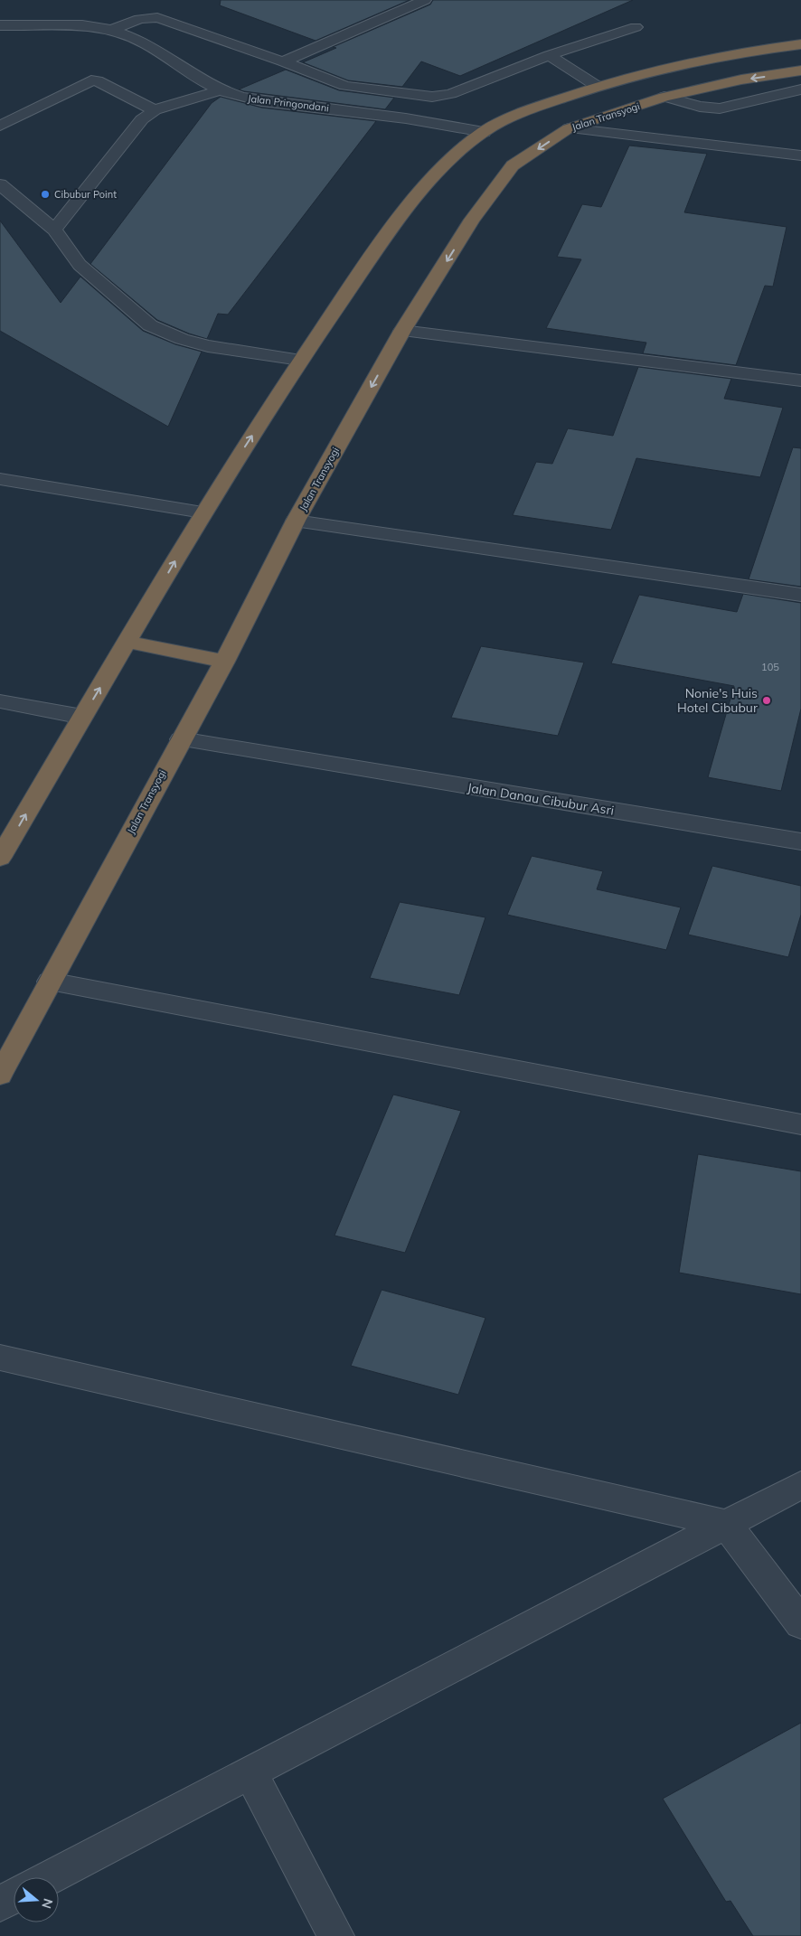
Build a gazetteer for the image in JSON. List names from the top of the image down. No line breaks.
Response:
{"streets":{"highway":["Jalan Transyogi"],"street":["Jalan Pringondani","Jalan Danau Cibubur Asri"]},"crossings":[["Jalan Transyogi","Jalan Danau Cibubur Asri"]],"places":["Cibubur Point","Nonie's Huis Hotel Cibubur"],"house_numbers":["105"],"north":"right"}
